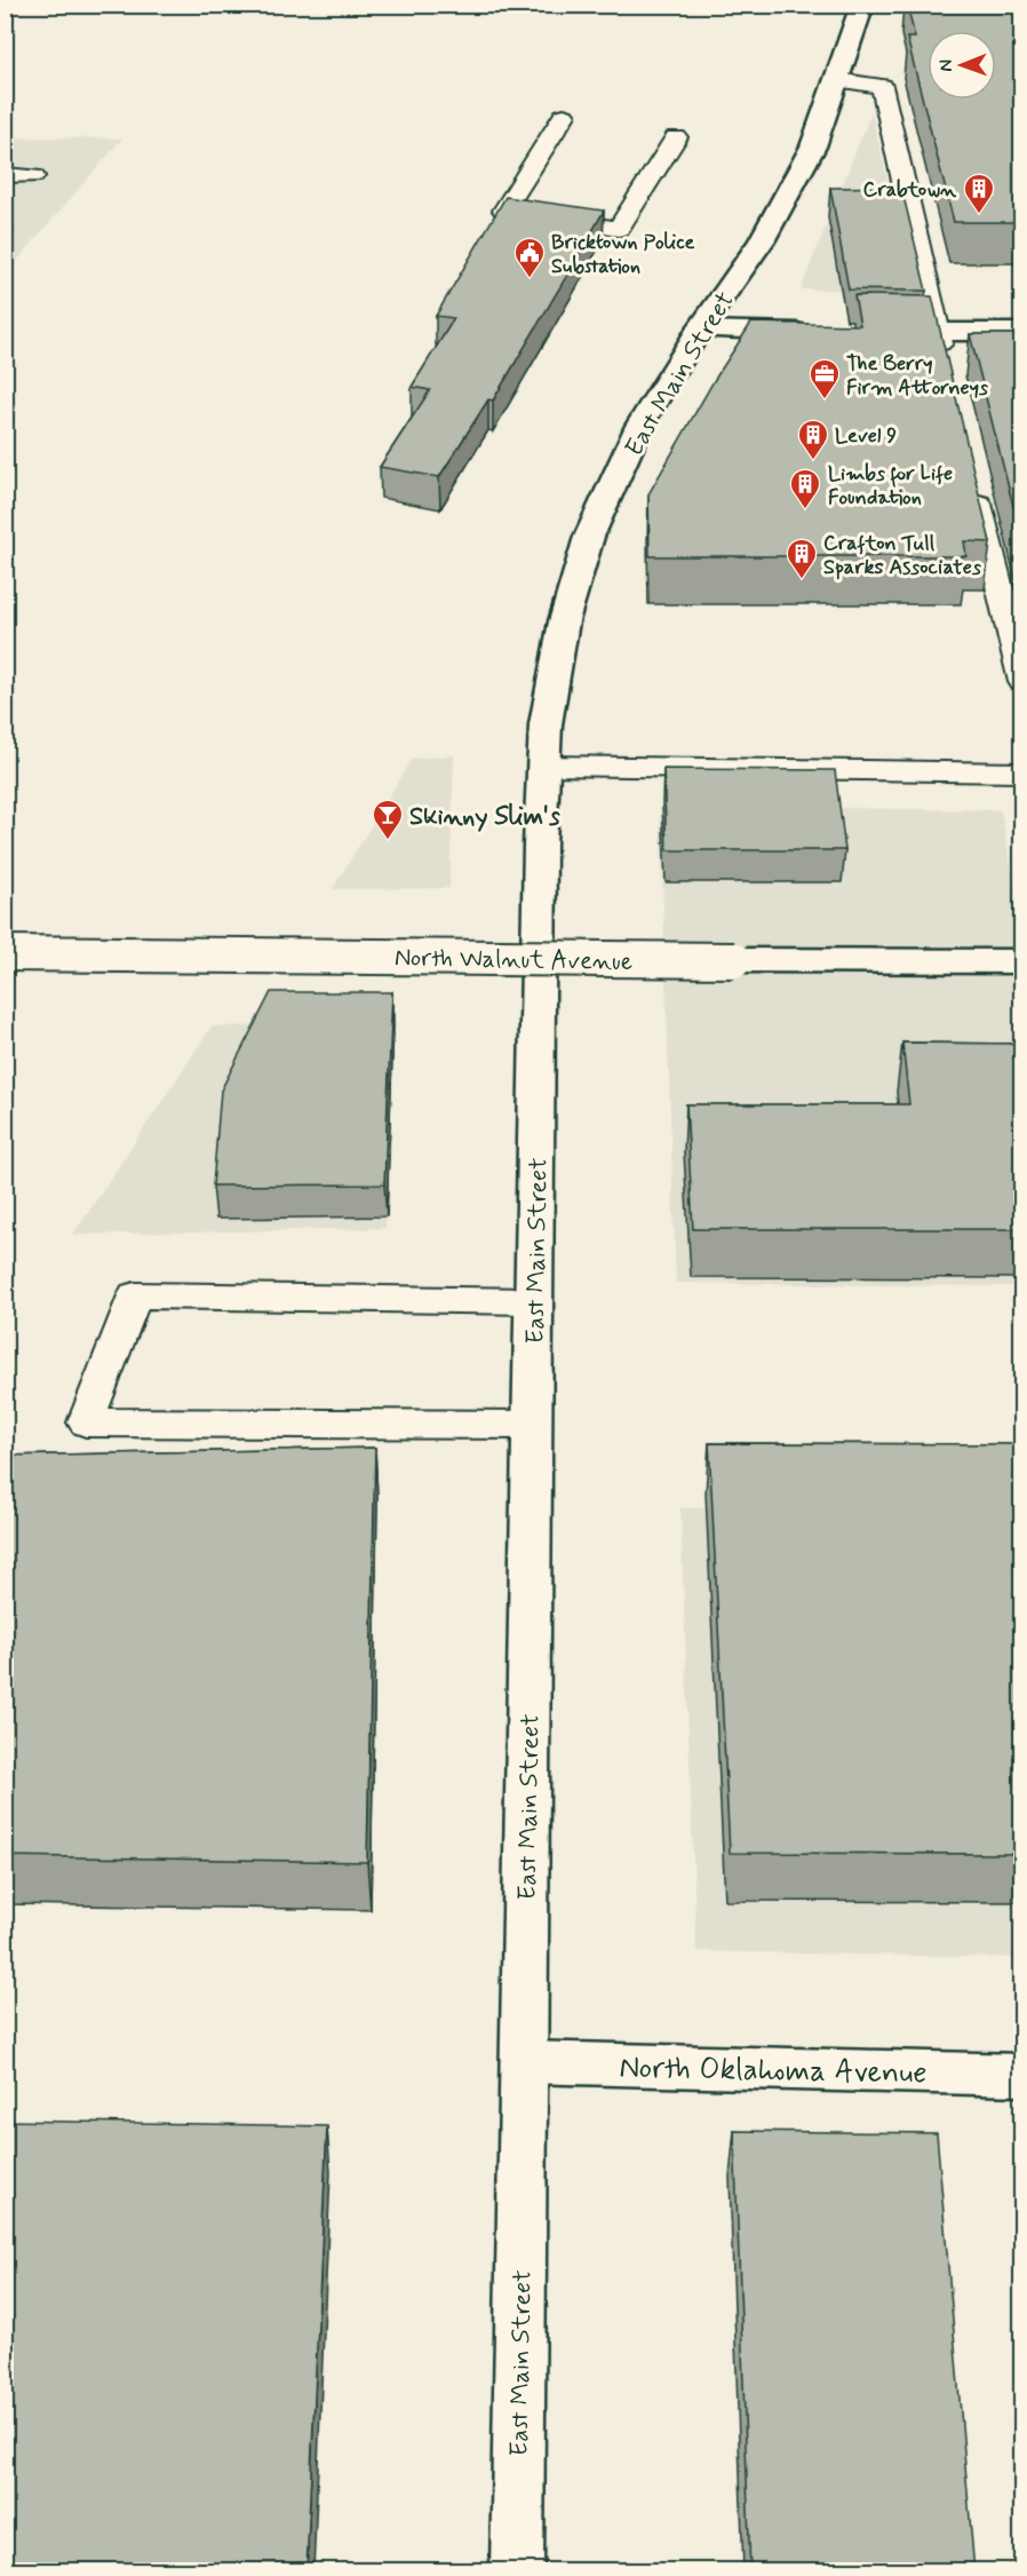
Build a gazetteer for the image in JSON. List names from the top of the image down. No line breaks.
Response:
{"streets":{"street":["East Main Street","North Walnut Avenue","North Oklahoma Avenue"]},"crossings":[["East Main Street","North Oklahoma Avenue"]],"places":{"building":["Crabtown","Level 9","Limbs for Life Foundation","Crafton Tull Sparks Associates"],"public building":["Bricktown Police Substation"],"office":["The Berry Firm Attorneys"],"bar":["Skinny Slim's"]},"north":"left"}
